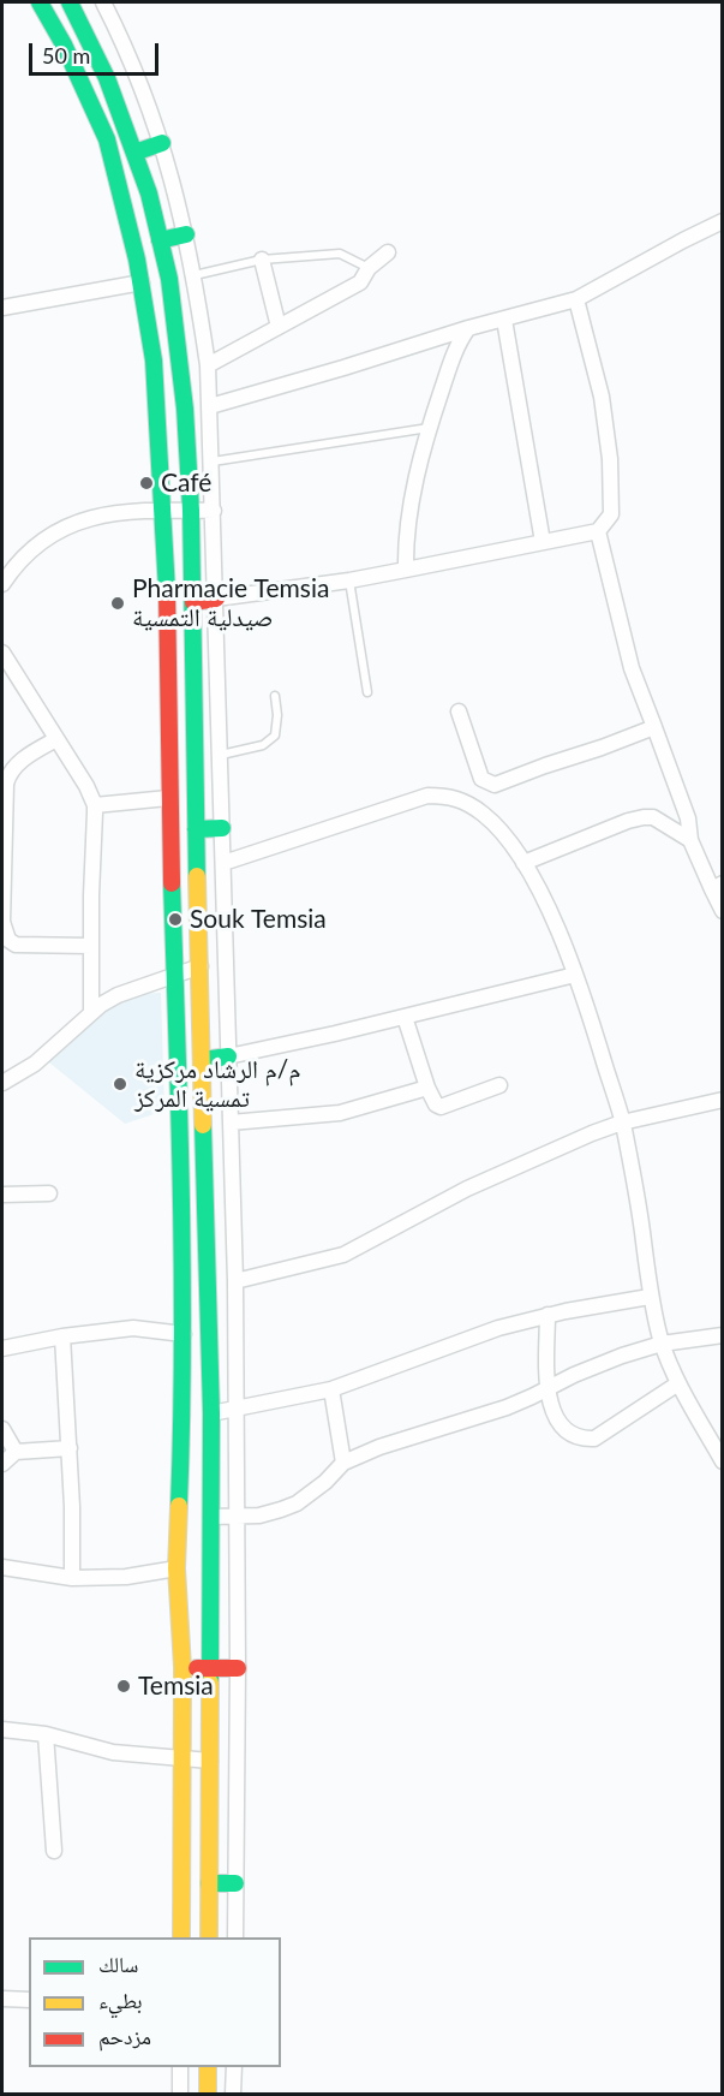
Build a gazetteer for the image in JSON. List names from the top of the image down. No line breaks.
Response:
{"places":["Café","Pharmacie Temsia صيدلية التمسية","Souk Temsia","م/م الرشاد مركزية تمسية المركز","Temsia"],"legend":["سالك","بطيء","مزدحم"],"scale_bar":"50 m"}
